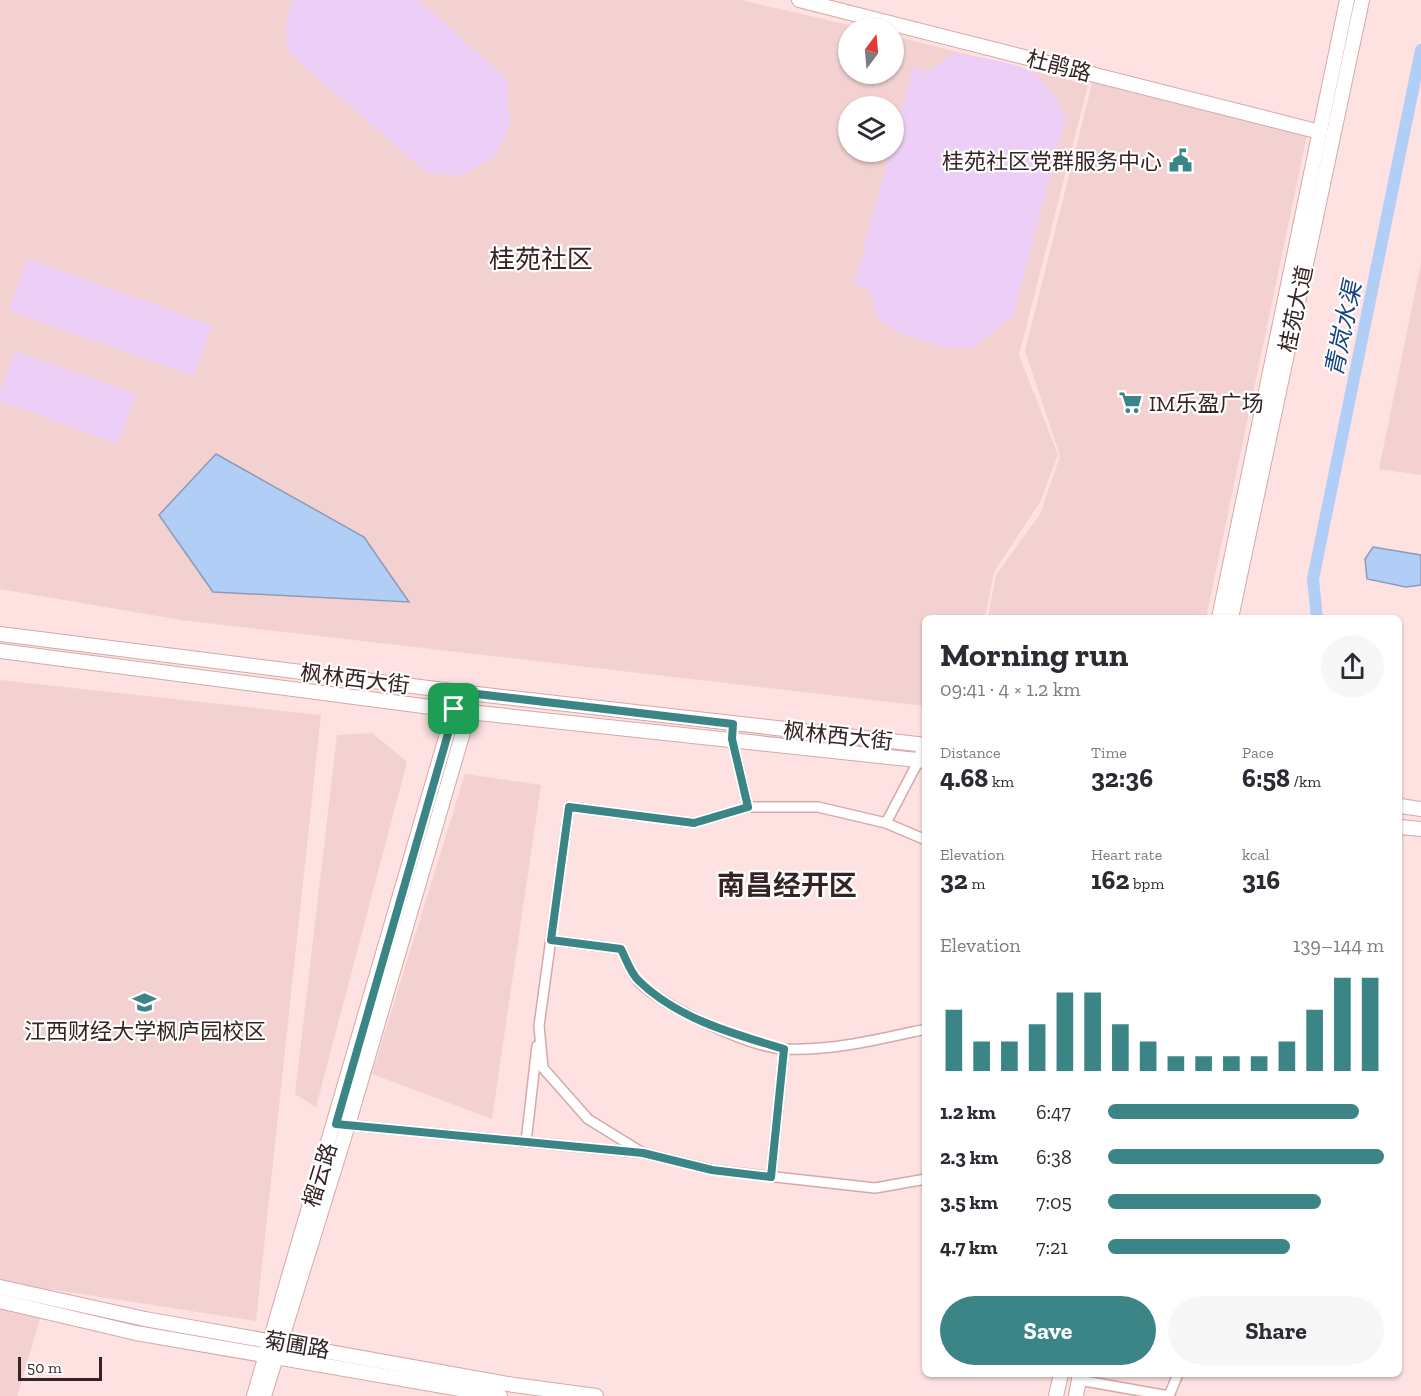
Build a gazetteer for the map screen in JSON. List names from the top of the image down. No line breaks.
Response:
{"streets":{"main road":["杜鹃路","桂苑大道","枫林西大街","榴云路","菊圃路"]},"crossings":[["杜鹃路","桂苑大道"],["枫林西大街","榴云路"],["榴云路","菊圃路"]],"districts":["桂苑社区","南昌经开区"],"water":["青岚水渠"],"places":{"public building":["桂苑社区党群服务中心"],"supermarket":["IM乐盈广场"],"school or university":["江西财经大学枫庐园校区"]},"scale_bar":"50 m","north":"top","page":{"heading":["Morning run","09:41 · 4 × 1.2 km"],"stats":[["Distance","4.68 km"],["Time","32:36"],["Pace","6:58 /km"],["Elevation","32 m"],["Heart rate","162 bpm"],["kcal","316"]],"chart":["Elevation","139–144 m"],"list":[{"name":"1.2 km","note":"6:47"},{"name":"2.3 km","note":"6:38"},{"name":"3.5 km","note":"7:05"},{"name":"4.7 km","note":"7:21"}],"buttons":["Save","Share"],"scale":"50 m"}}
